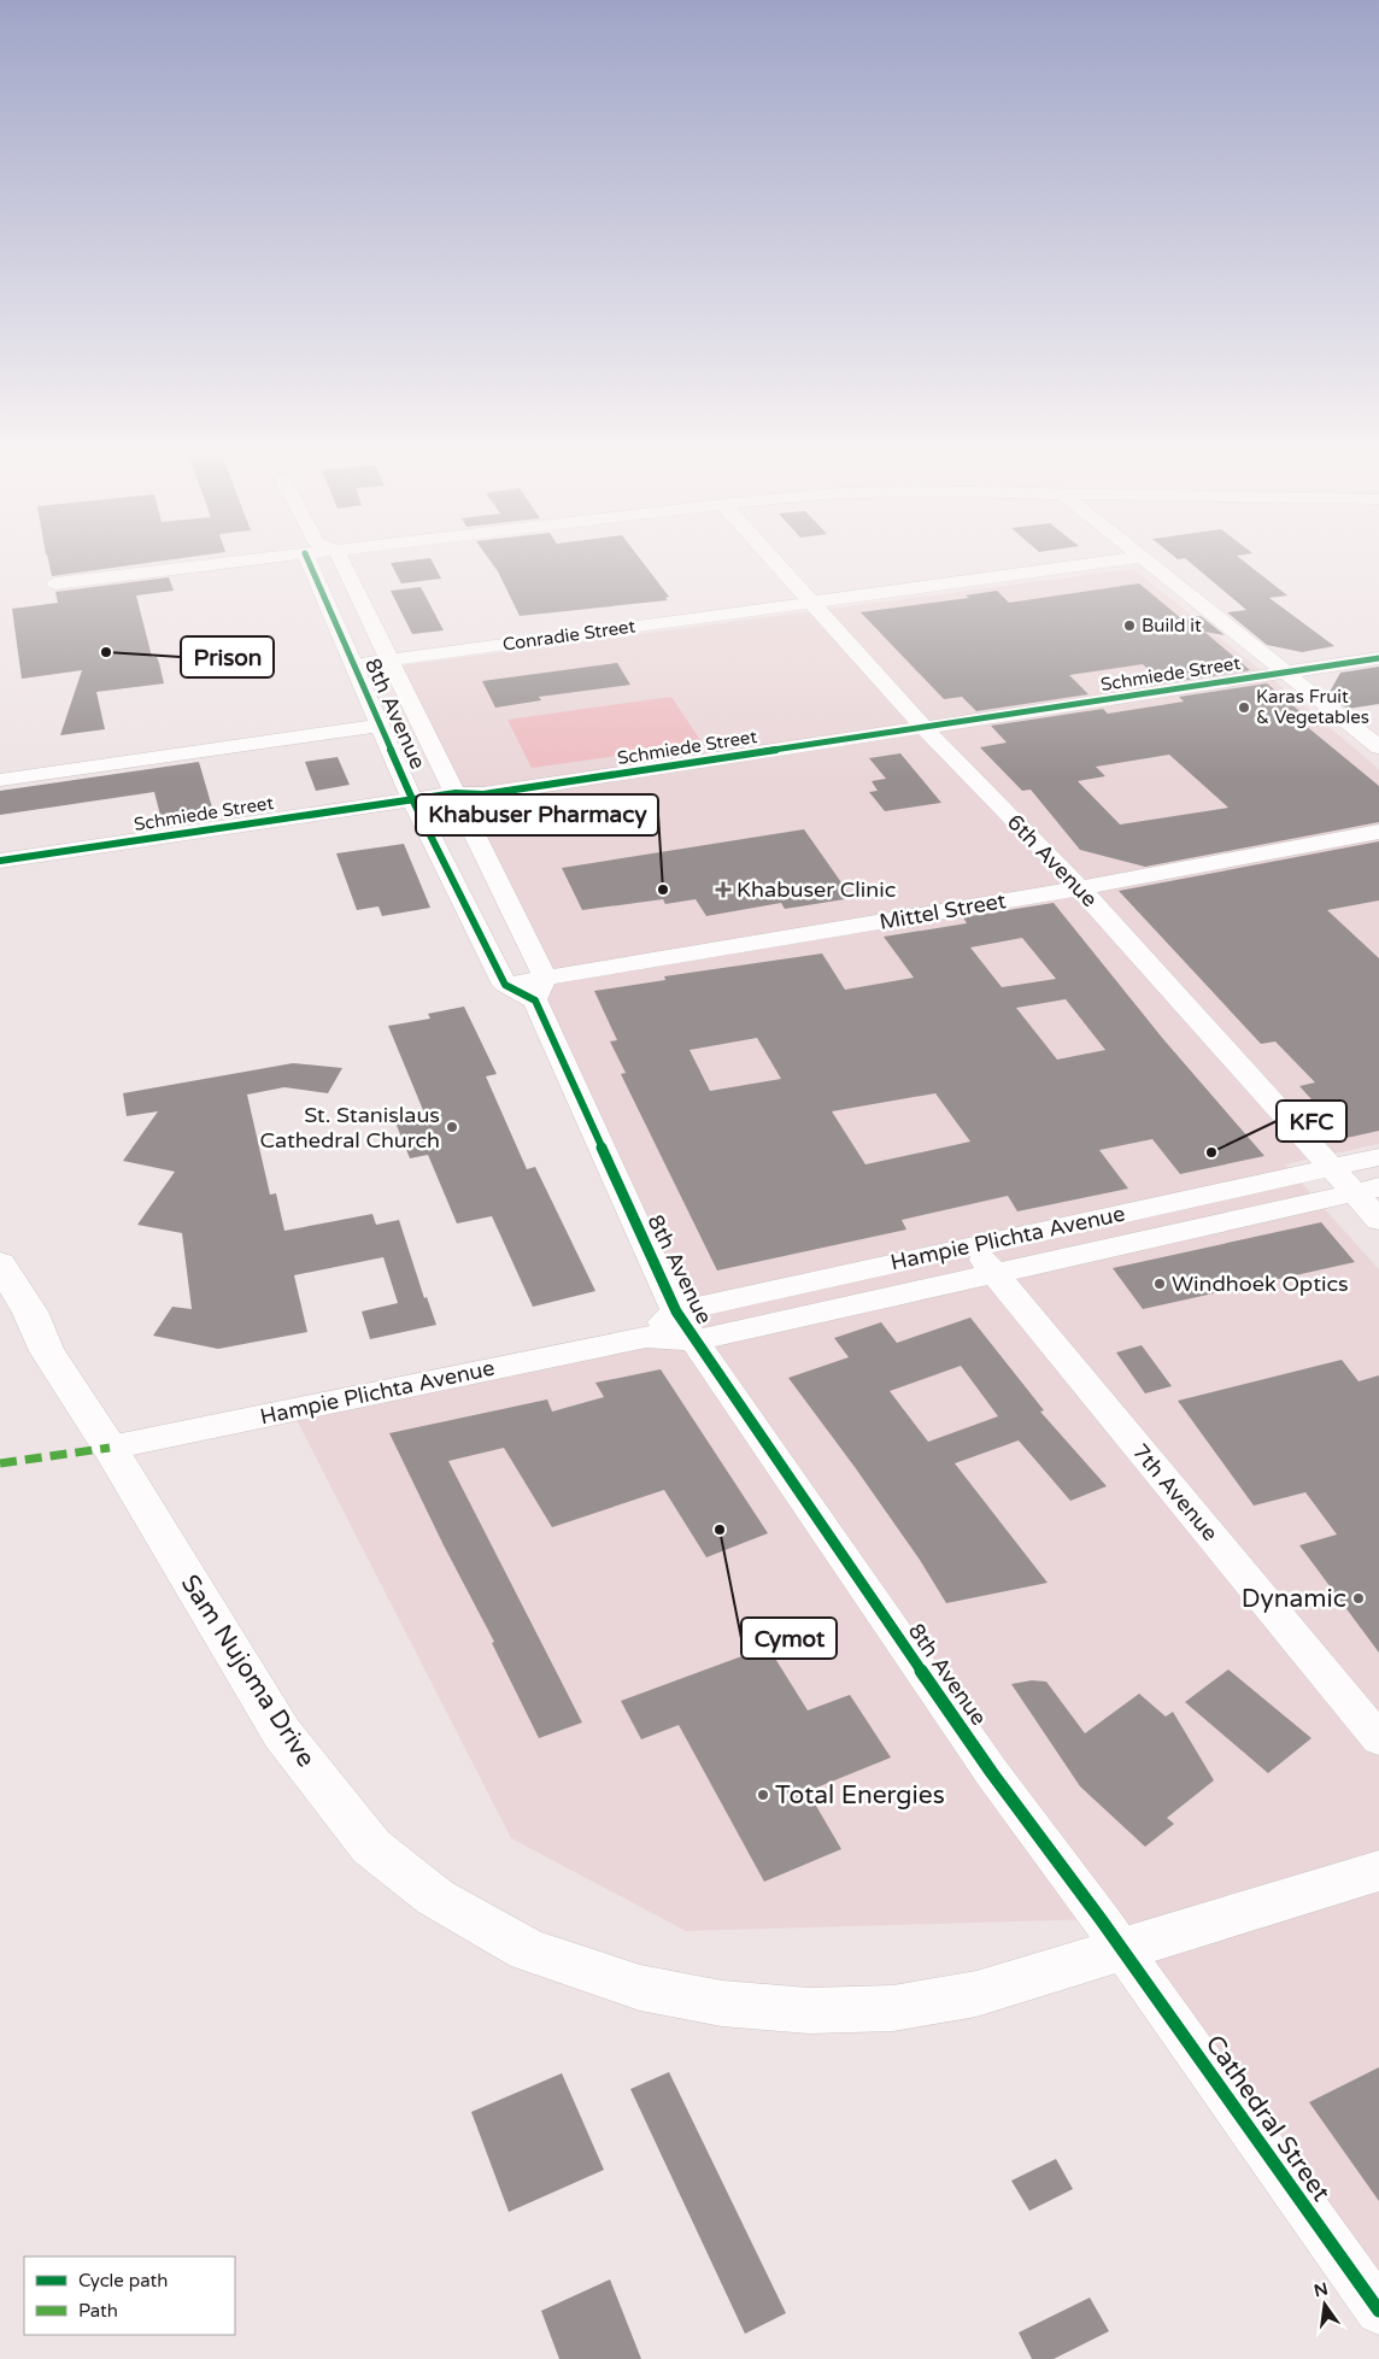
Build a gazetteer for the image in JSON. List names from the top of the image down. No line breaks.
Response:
{"streets":{"main road":["Sam Nujoma Drive"],"street":["Conradie Street","Schmiede Street","8th Avenue","6th Avenue","Mittel Street","Hampie Plichta Avenue","7th Avenue","Cathedral Street"]},"crossings":[["Conradie Street","8th Avenue"],["Conradie Street","6th Avenue"],["Schmiede Street","8th Avenue"],["Schmiede Street","6th Avenue"],["8th Avenue","Mittel Street"],["8th Avenue","Hampie Plichta Avenue"],["8th Avenue","Sam Nujoma Drive"],["8th Avenue","Cathedral Street"],["6th Avenue","Mittel Street"],["6th Avenue","Hampie Plichta Avenue"],["Hampie Plichta Avenue","7th Avenue"],["Hampie Plichta Avenue","Sam Nujoma Drive"],["Sam Nujoma Drive","Cathedral Street"]],"places":{"other":["Build it","Prison","Karas Fruit & Vegetables","Khabuser Pharmacy","St. Stanislaus Cathedral Church","KFC","Windhoek Optics","Cymot","Dynamic","Total Energies"],"health":["Khabuser Clinic"]},"legend":["Cycle path","Path"],"north":"top"}
